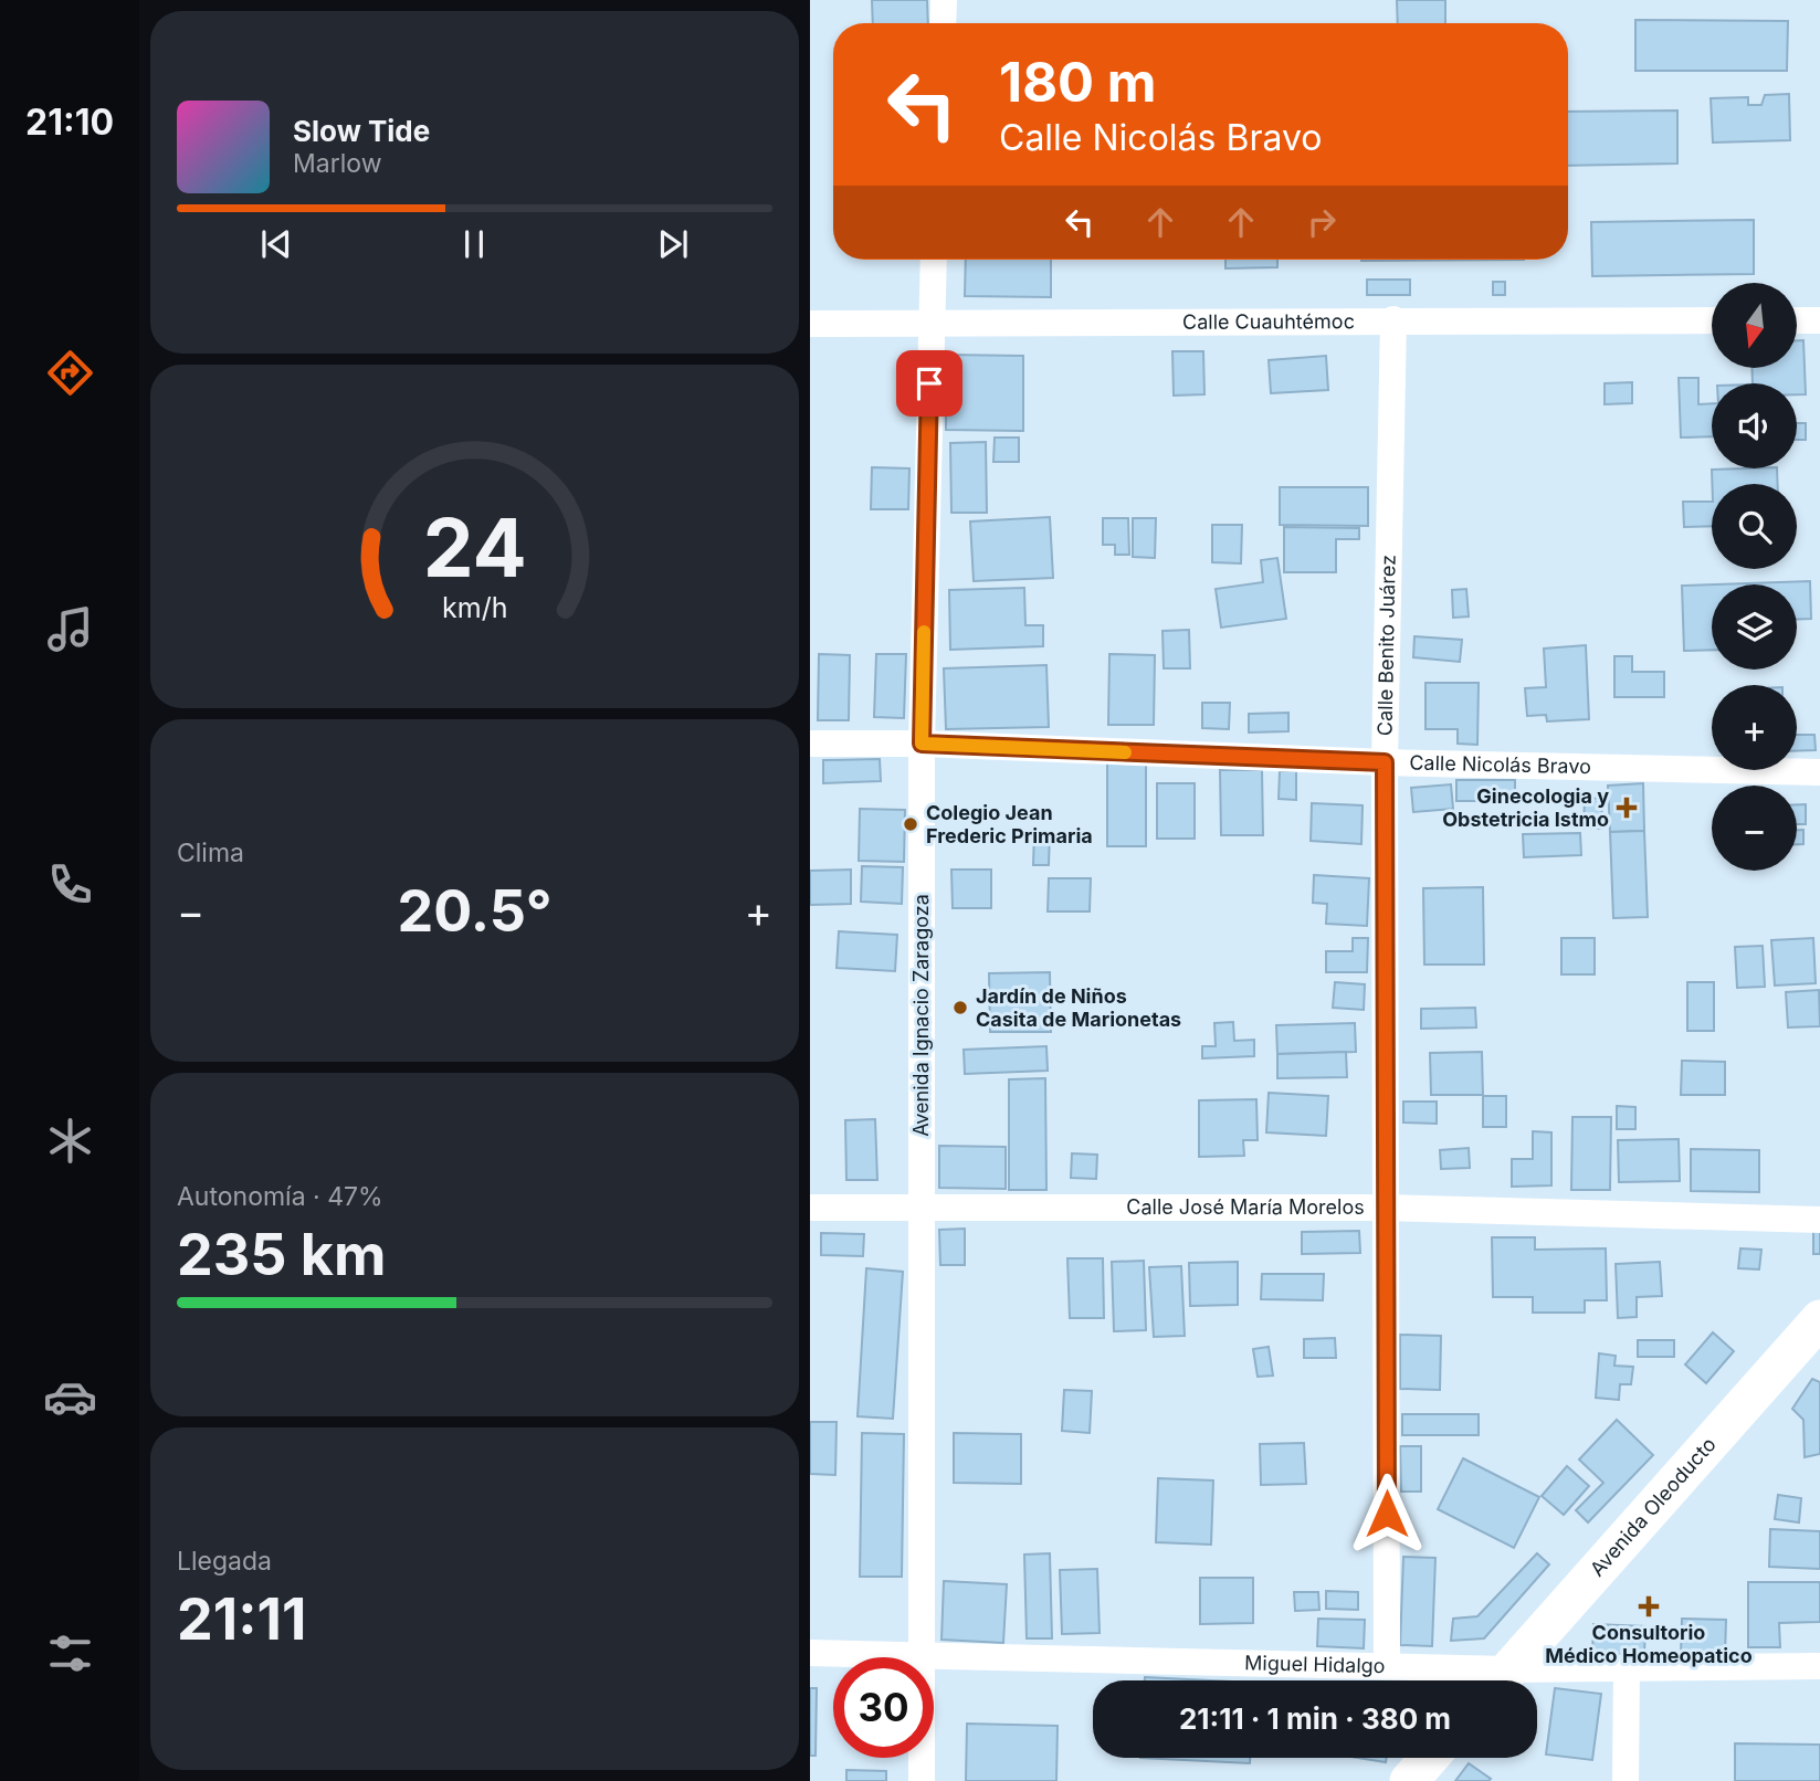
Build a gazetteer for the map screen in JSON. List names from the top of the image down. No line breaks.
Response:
{"streets":{"main road":["Avenida Oleoducto"],"street":["Calle Cuauhtémoc","Calle Benito Juárez","Calle Nicolás Bravo","Avenida Ignacio Zaragoza","Calle José María Morelos","Miguel Hidalgo"]},"crossings":[["Calle Cuauhtémoc","Calle Benito Juárez"],["Calle Cuauhtémoc","Avenida Ignacio Zaragoza"],["Calle Benito Juárez","Calle Nicolás Bravo"],["Calle Benito Juárez","Calle José María Morelos"],["Calle Benito Juárez","Miguel Hidalgo"],["Calle Nicolás Bravo","Avenida Ignacio Zaragoza"],["Avenida Ignacio Zaragoza","Calle José María Morelos"],["Avenida Ignacio Zaragoza","Miguel Hidalgo"]],"places":{"health":["Ginecologia y Obstetricia Istmo","Consultorio Médico Homeopatico"],"other":["Colegio Jean Frederic Primaria","Jardín de Niños Casita de Marionetas"]},"north":"bottom","page":{"tabs":"21:10","turn":["180 m","Calle Nicolás Bravo"],"song":["Slow Tide","Marlow"],"map_buttons":["+","−"],"tile":["Clima",["Autonomía · 47%","235 km"],["Llegada","21:11"]],"heat":["−","20.5°","+"],"limit":"30","trip":"21:11 · 1 min · 380 m","gauge":["24","km/h"]}}
